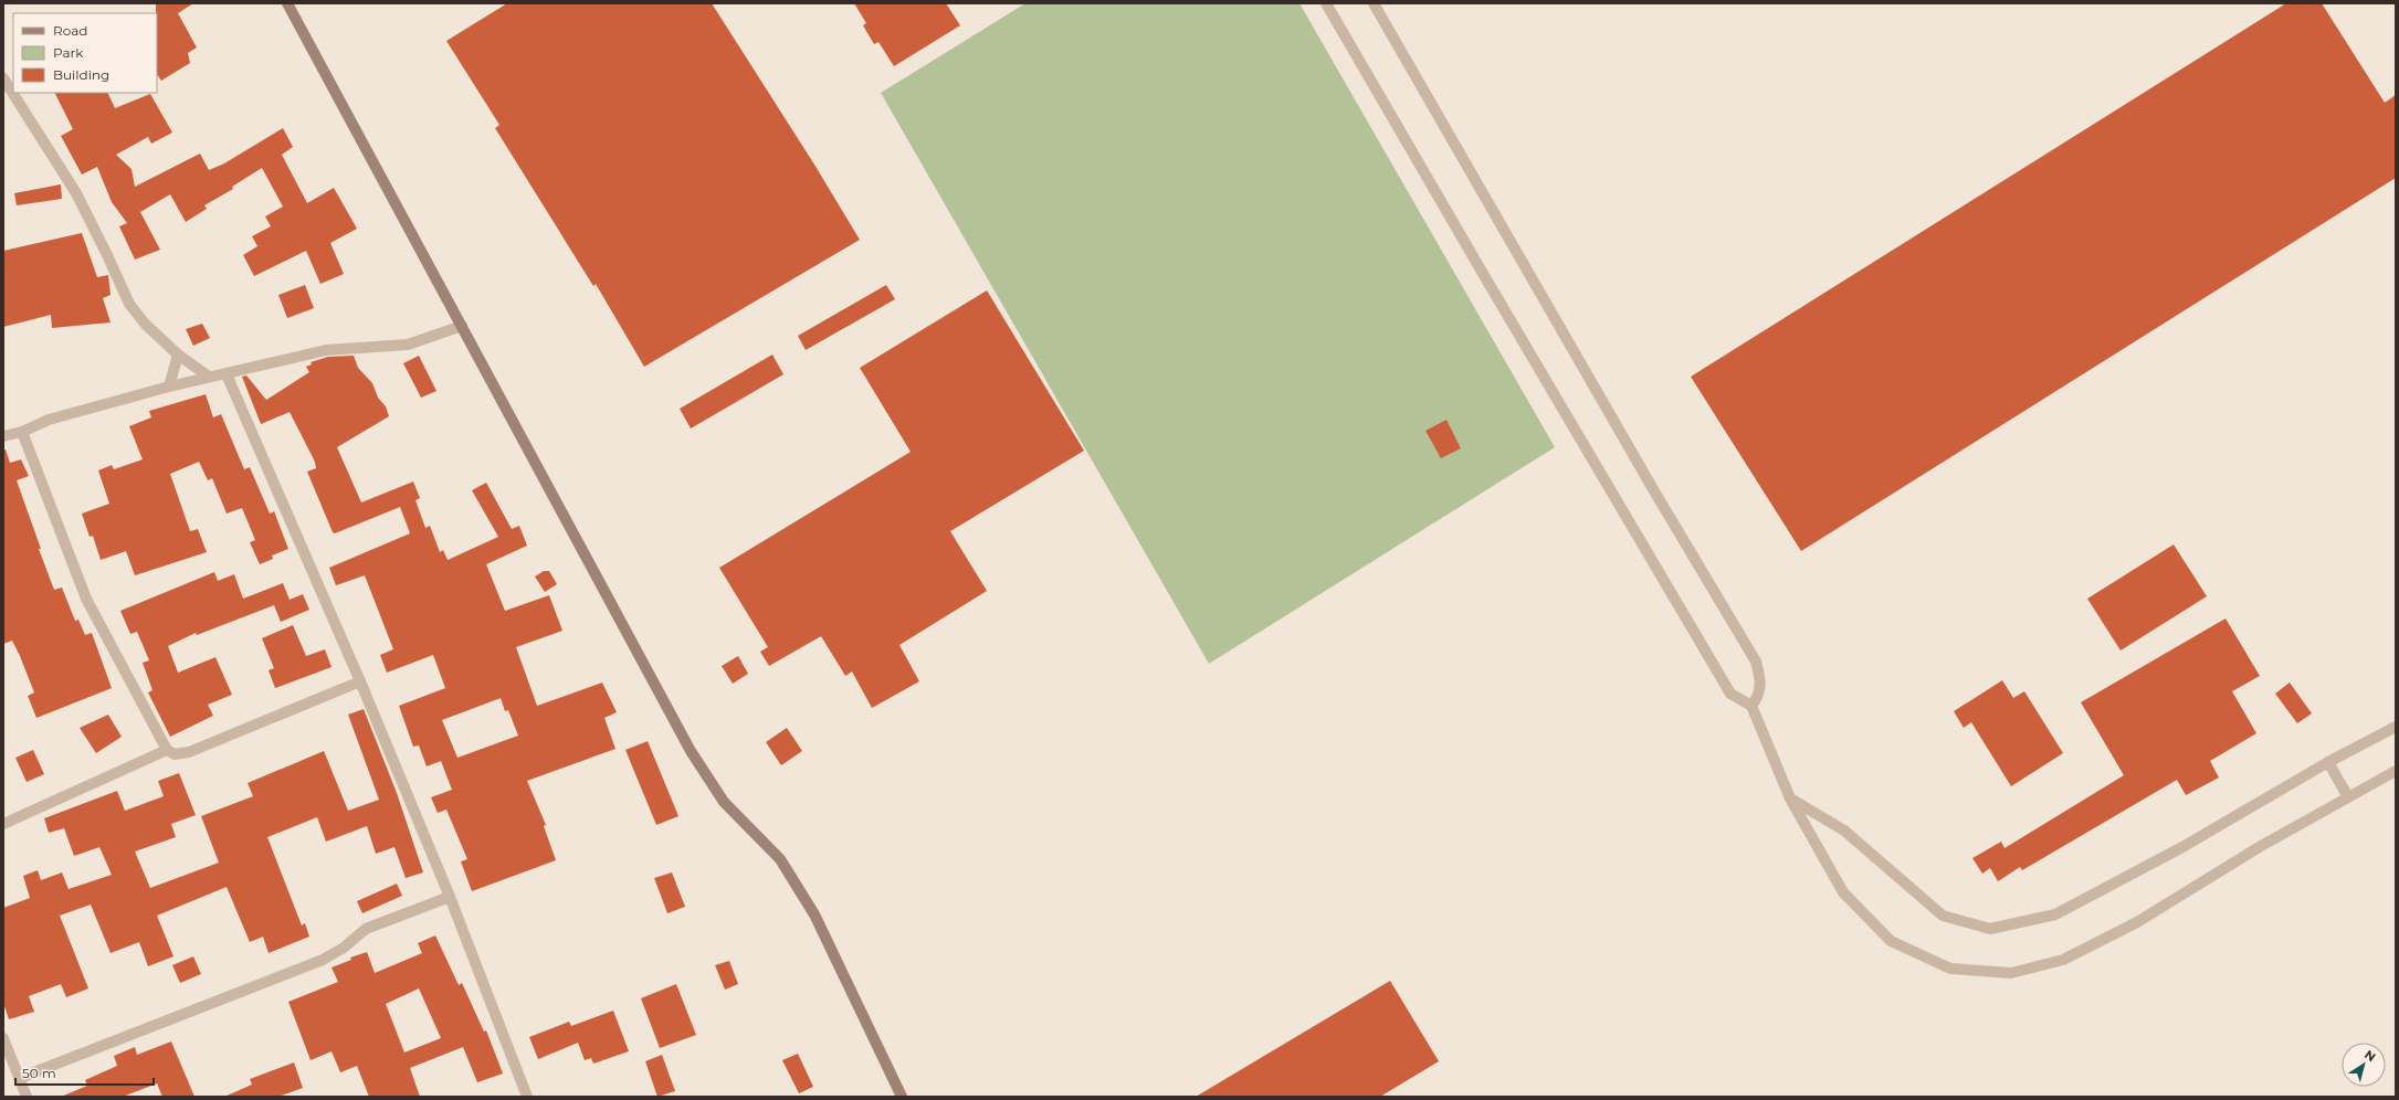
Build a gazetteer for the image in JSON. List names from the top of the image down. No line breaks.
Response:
{"legend":["Road","Park","Building"],"scale_bar":"50 m","north":"top right"}
